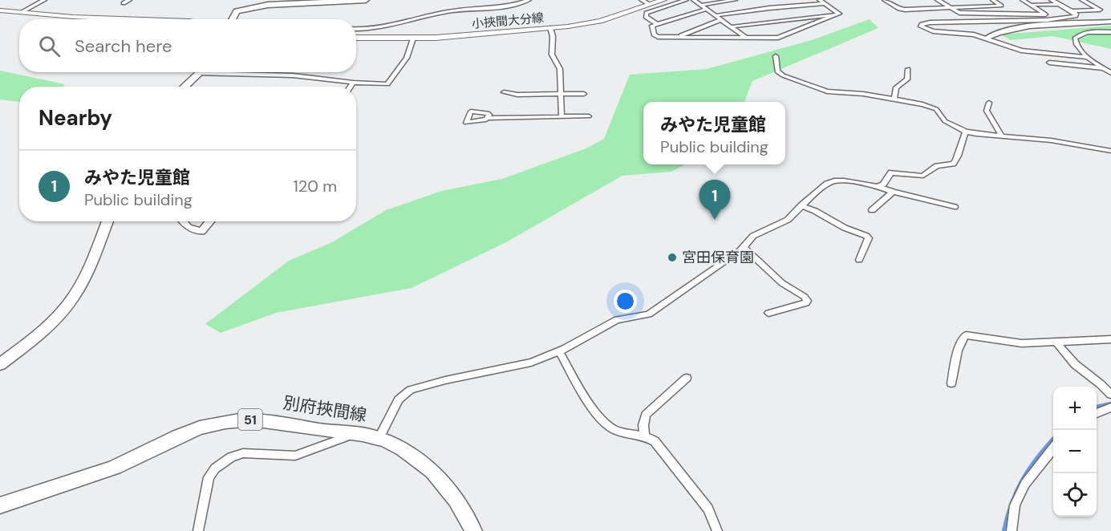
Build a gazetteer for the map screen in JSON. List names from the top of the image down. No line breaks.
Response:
{"streets":{"main road":["小挾間大分線","別府挾間線","51"]},"places":["宮田保育園"],"page":{"search":"Search here","heading":"Nearby","popup":["みやた児童館","Public building"],"list":[{"mark":"1","name":"みやた児童館","note":"Public building","value":"120 m"}],"pins":"1","map_buttons":["+","−"]}}
